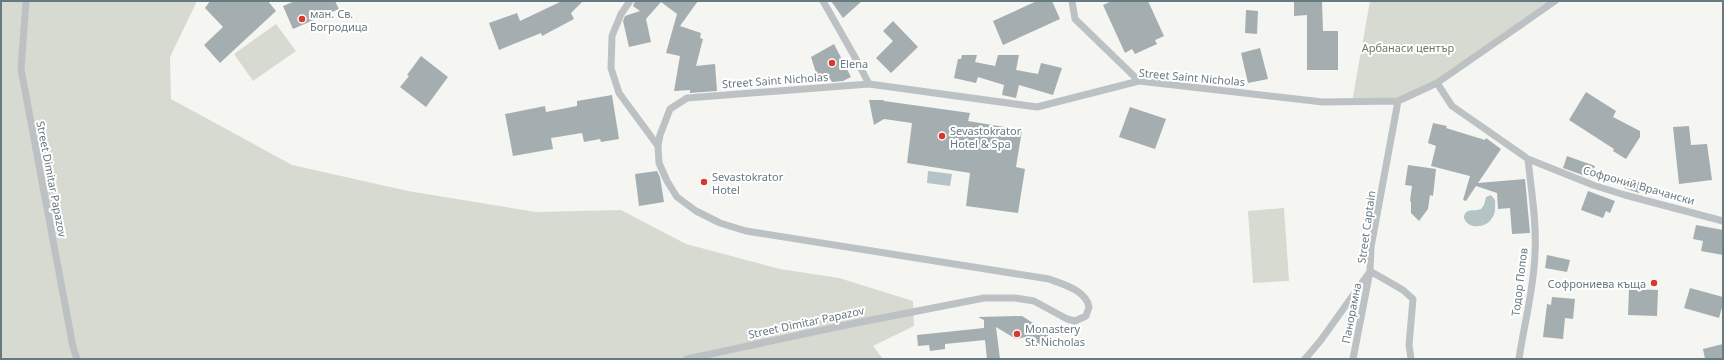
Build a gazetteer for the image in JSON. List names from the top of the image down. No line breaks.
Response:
{"streets":{"street":["Street Saint Nicholas","Street Dimitar Papazov","Софроний Врачански","Street Captain","Тодор Попов","Панорамна"]},"crossings":[["Street Saint Nicholas","Street Dimitar Papazov"],["Street Saint Nicholas","Софроний Врачански"],["Street Saint Nicholas","Street Captain"],["Софроний Врачански","Тодор Попов"],["Street Captain","Панорамна"]],"parks":["Арбанаси център"],"places":["ман. Св. Богродица","Elena","Sevastokrator Hotel & Spa","Sevastokrator Hotel","Софрониева къща","Monastery St. Nicholas"]}
